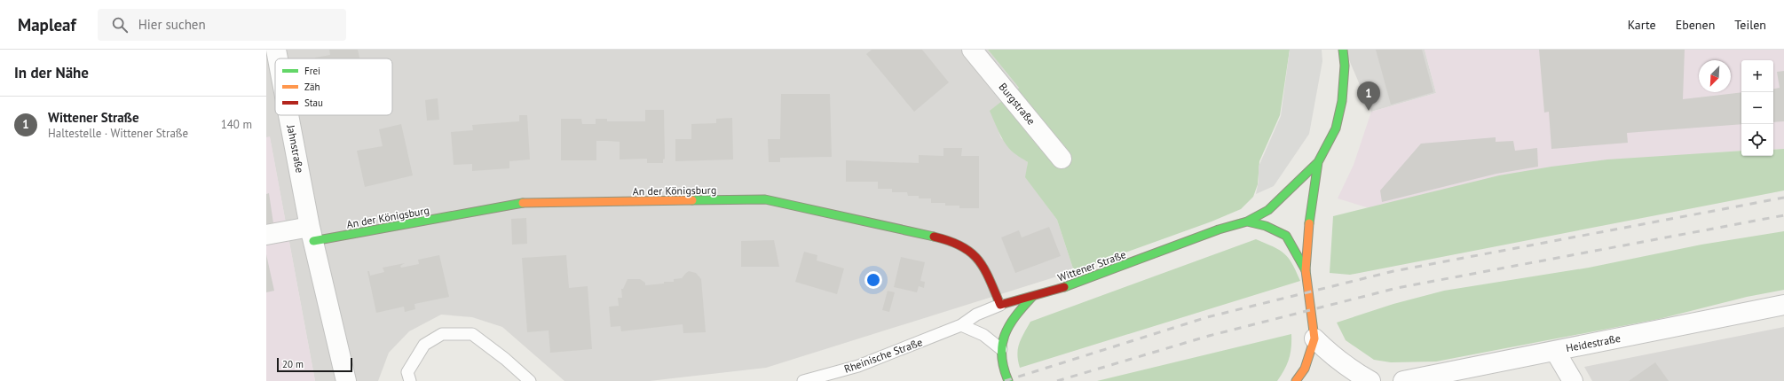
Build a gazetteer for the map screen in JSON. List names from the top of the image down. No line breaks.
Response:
{"streets":{"main road":["An der Königsburg","Wittener Straße","Rheinische Straße"],"street":["Burgstraße","Jahnstraße","Heidestraße"]},"crossings":[["Jahnstraße","An der Königsburg"],["An der Königsburg","Rheinische Straße"],["Wittener Straße","Rheinische Straße"]],"legend":["Frei","Zäh","Stau"],"scale_bar":"20 m","north":"bottom left","page":{"header":"Mapleaf","search":"Hier suchen","nav":["Karte","Ebenen","Teilen"],"heading":"In der Nähe","map_buttons":["+","−"],"pins":"1","list":[{"mark":"1","name":"Wittener Straße","note":"Haltestelle · Wittener Straße","value":"140 m"}],"scale":"20 m"}}
